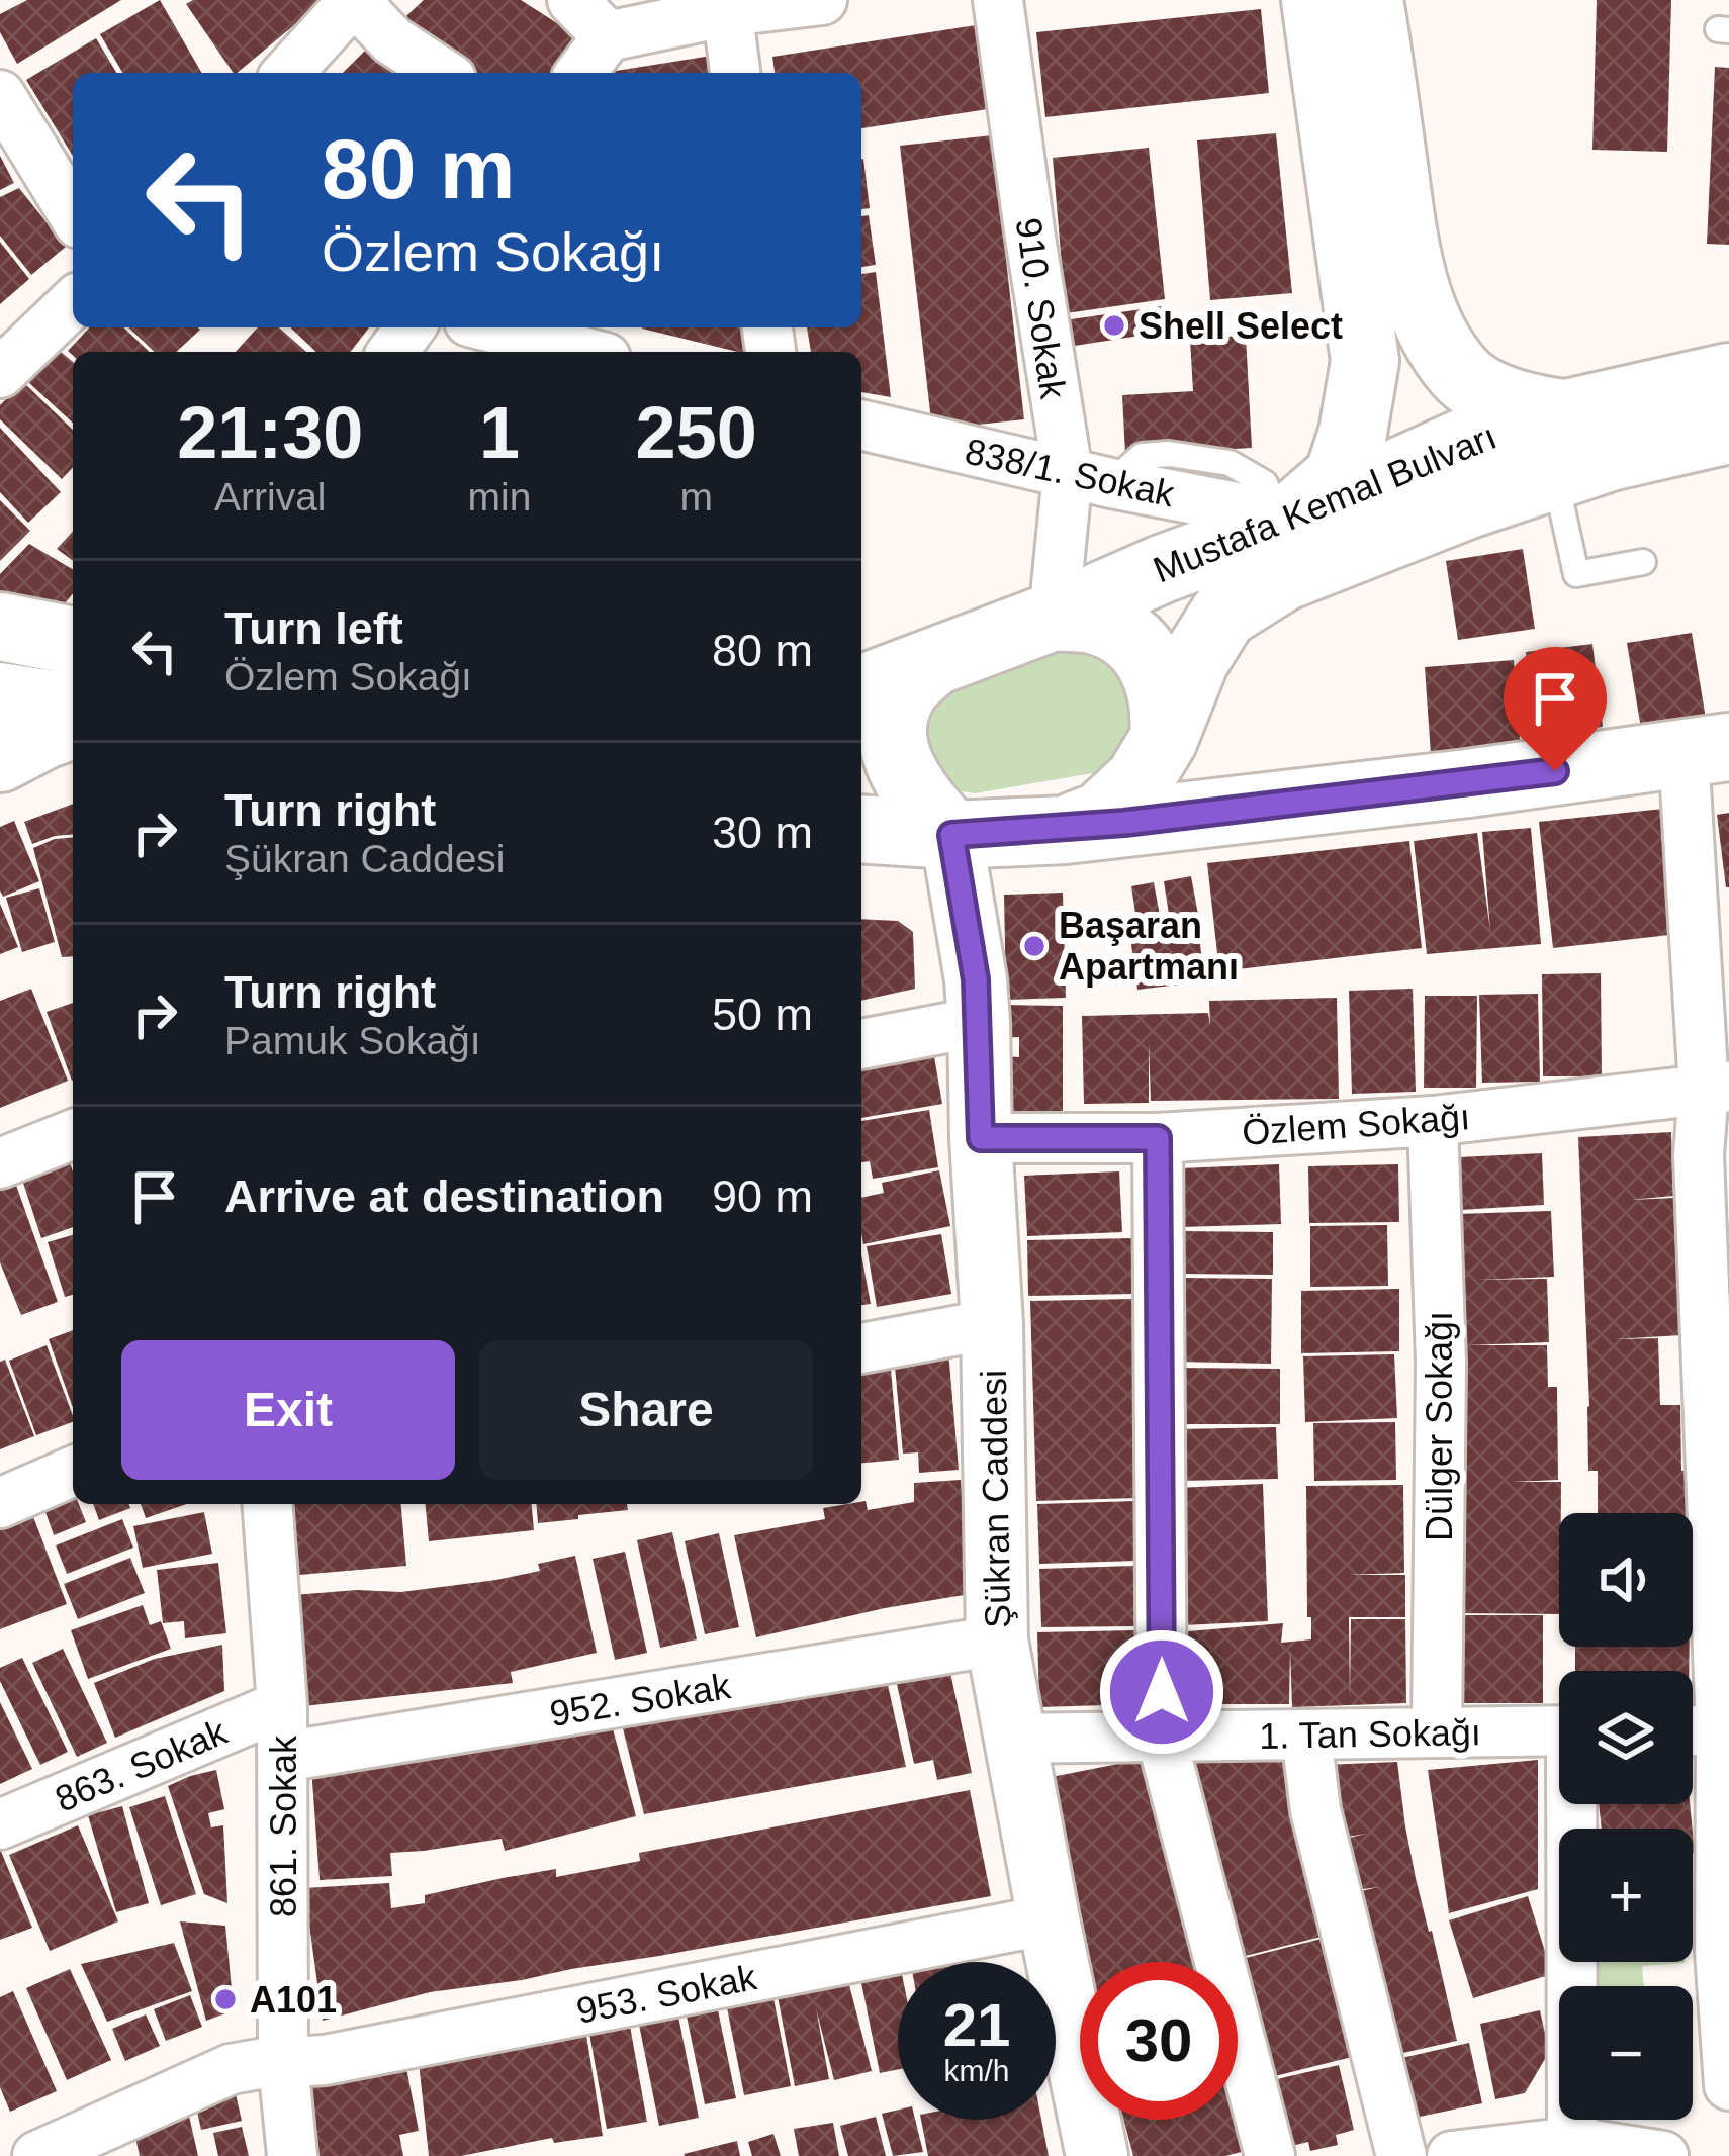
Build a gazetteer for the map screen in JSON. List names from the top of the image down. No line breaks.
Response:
{"streets":{"main road":["Mustafa Kemal Bulvarı"],"street":["910. Sokak","838/1. Sokak","Özlem Sokağı","Dülger Sokağı","Şükran Caddesi","952. Sokak","1. Tan Sokağı","863. Sokak","861. Sokak","953. Sokak"]},"crossings":[["910. Sokak","838/1. Sokak"],["910. Sokak","Mustafa Kemal Bulvarı"],["910. Sokak","Şükran Caddesi"],["838/1. Sokak","Mustafa Kemal Bulvarı"],["Mustafa Kemal Bulvarı","Şükran Caddesi"],["Özlem Sokağı","Dülger Sokağı"],["Özlem Sokağı","Şükran Caddesi"],["Dülger Sokağı","1. Tan Sokağı"],["Şükran Caddesi","952. Sokak"],["Şükran Caddesi","1. Tan Sokağı"],["Şükran Caddesi","953. Sokak"],["952. Sokak","861. Sokak"],["863. Sokak","861. Sokak"],["861. Sokak","953. Sokak"]],"places":["Shell Select","Başaran Apartmanı","A101"],"page":{"turn":["80 m","Özlem Sokağı"],"eta":["21:30","Arrival","1","min","250","m"],"list":[{"name":"Turn left","note":"Özlem Sokağı","value":"80 m"},{"name":"Turn right","note":"Şükran Caddesi","value":"30 m"},{"name":"Turn right","note":"Pamuk Sokağı","value":"50 m"},{"name":"Arrive at destination","value":"90 m"}],"buttons":["Exit","Share"],"map_buttons":["+","−"],"speed":"21 km/h","limit":"30"}}
